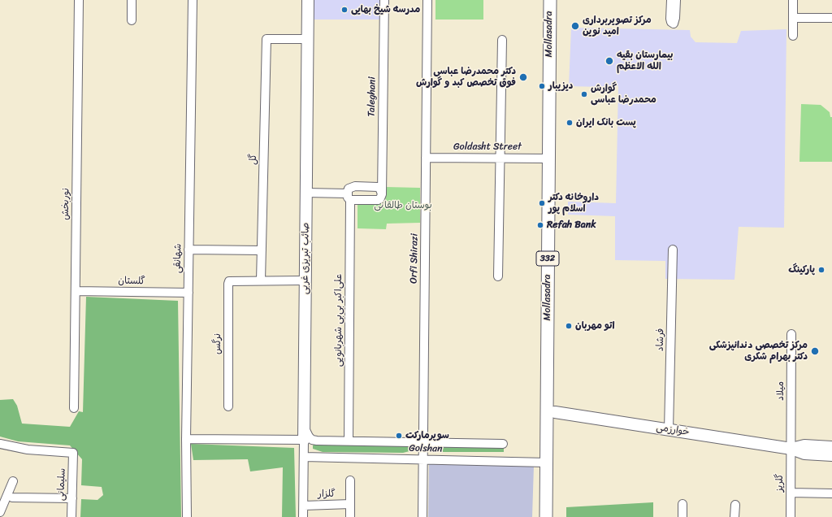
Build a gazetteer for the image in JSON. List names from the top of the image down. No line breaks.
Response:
{"streets":{"main road":["Mollasadra","332"],"street":["Taleghani","Goldasht Street","گل","نوربخش","شهانقی","صائب تبریزی غربی","Orfi Shirazi","گلستان","علی‌اکبر بی‌بی شهربانویی","فرشاد","نرگس","میلاد","خوارزمی","Golshan","گلریز","سلیمانی","گلزار"]},"crossings":[["Mollasadra","Goldasht Street"],["Mollasadra","خوارزمی"],["Mollasadra","Golshan"],["Goldasht Street","Orfi Shirazi"],["گل","صائب تبریزی غربی"],["گل","نرگس"],["نوربخش","گلستان"],["شهانقی","گلستان"],["صائب تبریزی غربی","Golshan"],["صائب تبریزی غربی","گلزار"],["Orfi Shirazi","Golshan"],["علی‌اکبر بی‌بی شهربانویی","Golshan"],["فرشاد","خوارزمی"],["میلاد","خوارزمی"],["میلاد","گلریز"],["خوارزمی","گلریز"]],"parks":["بوستان طالقانی"],"places":["مدرسه شیخ بهایی","مرکز تصویربرداری امید نوین","بیمارستان بقیه الله الاعظم","دکتر محمدرضا عباسی فوق تخصص کبد و گوارش","دیزیبار","گوارش محمدرضا عباسی","پست بانک ایران","داروخانه دکتر اسلام پور","Refah Bank","پارکینگ","اتو مهربان","مرکز تخصصی دندانپزشکی دکتر بهرام شکری","سوپرمارکت"]}
